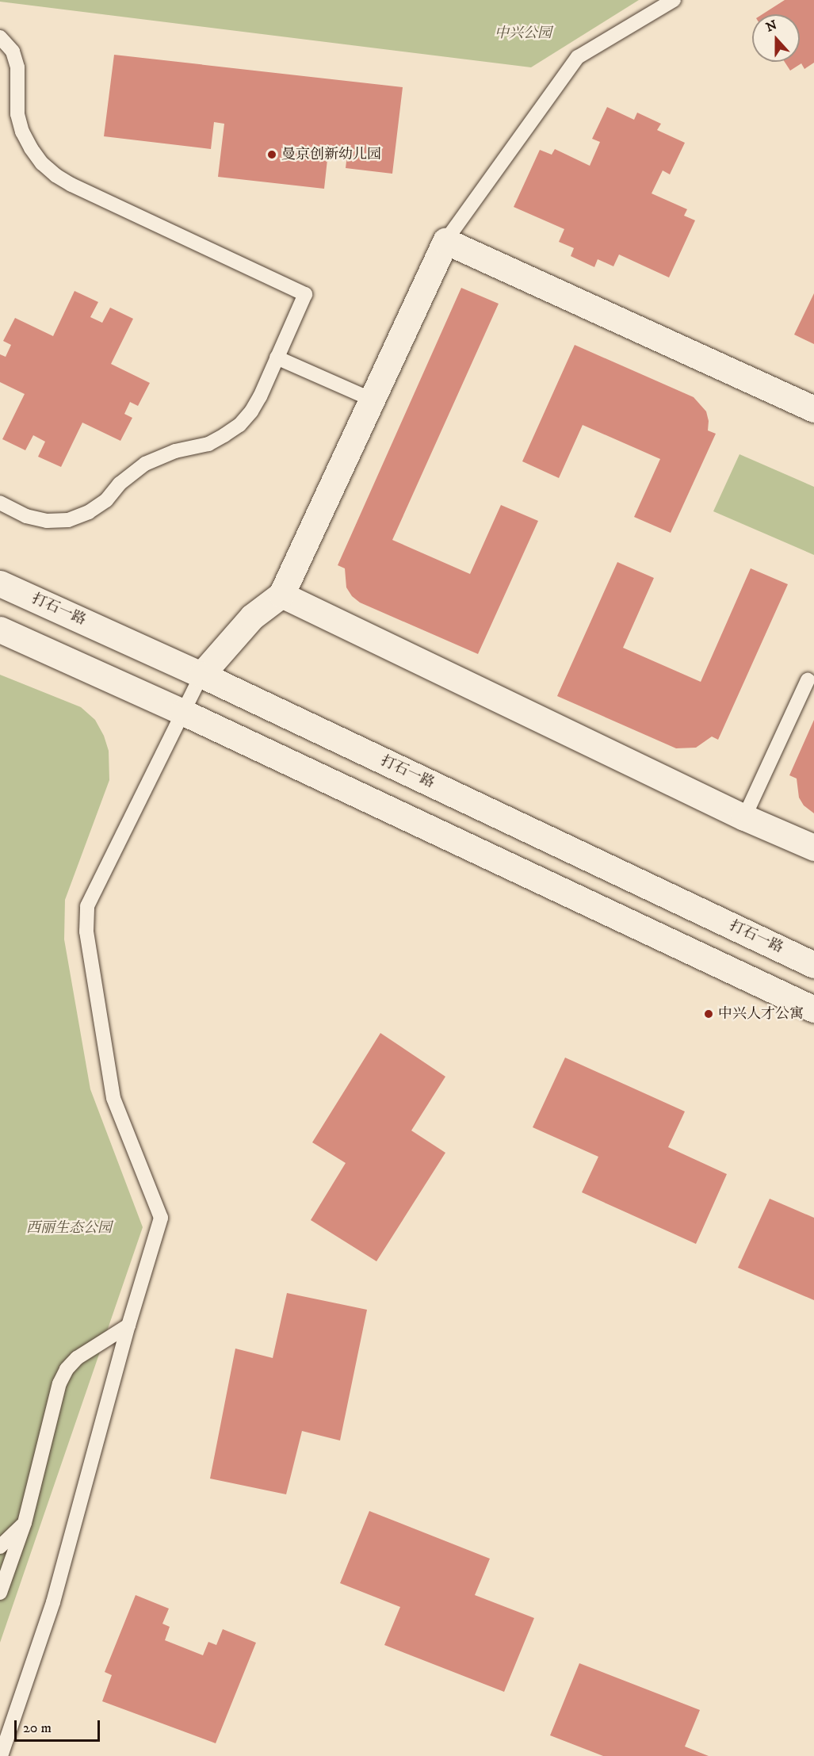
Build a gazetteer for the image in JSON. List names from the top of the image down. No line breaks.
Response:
{"streets":{"main road":["打石一路"]},"parks":["中兴公园","西丽生态公园"],"places":["曼京创新幼儿园","中兴人才公寓"],"scale_bar":"20 m","north":"top"}
